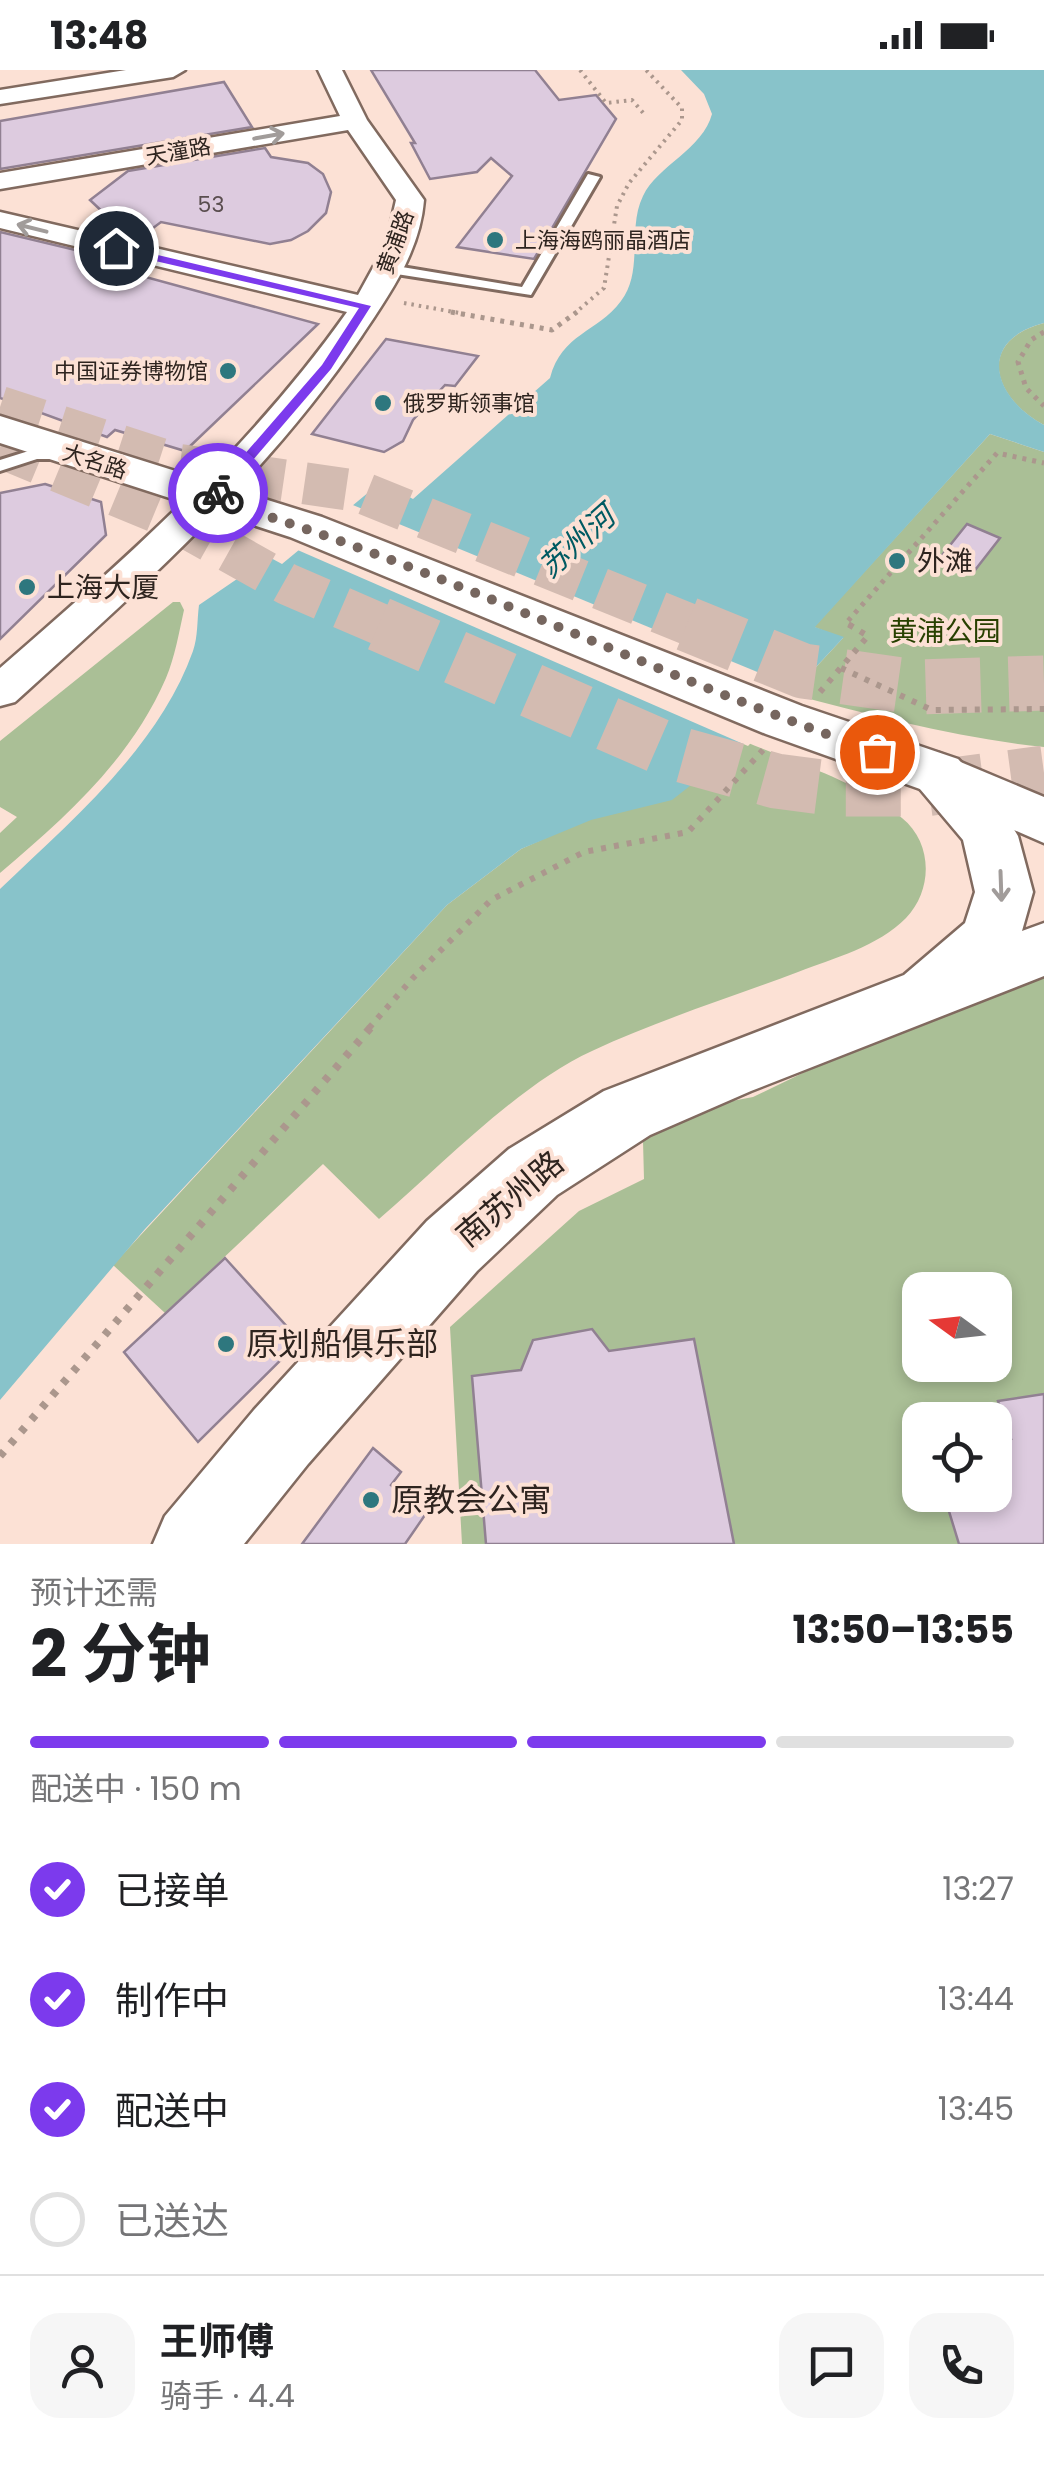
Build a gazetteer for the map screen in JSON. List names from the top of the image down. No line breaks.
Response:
{"streets":{"street":["天潼路","黄浦路","大名路","南苏州路"]},"crossings":[["天潼路","黄浦路"],["黄浦路","大名路"],["大名路","南苏州路"]],"water":["苏州河"],"parks":["黄浦公园"],"places":["上海海鸥丽晶酒店","中国证券博物馆","俄罗斯领事馆","外滩","上海大厦","原划船俱乐部","原教会公寓"],"house_numbers":["53"],"north":"left","page":{"status":"13:48","heading":["2 分钟","预计还需","13:50–13:55"],"panel":["王师傅","骑手 · 4.4"],"bar":"配送中 · 150 m","list":[["已接单","13:27"],["制作中","13:44"],["配送中","13:45"],"已送达"]}}
